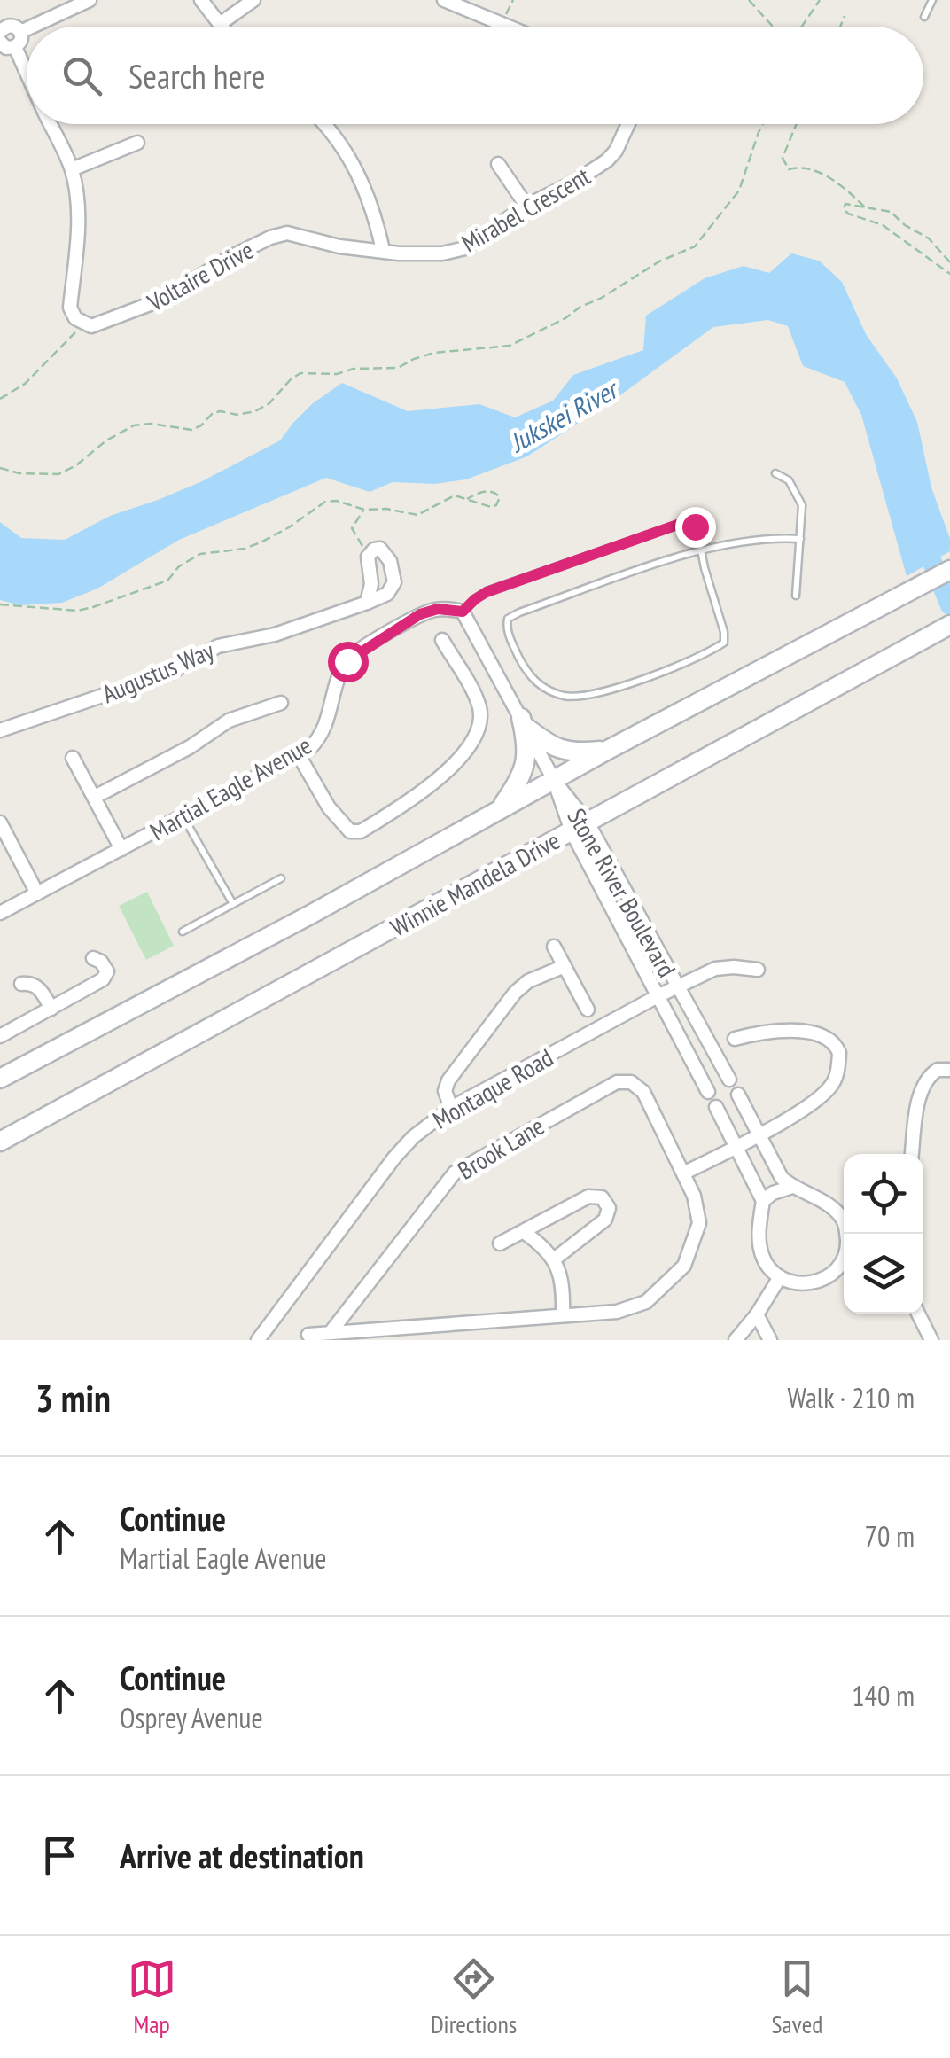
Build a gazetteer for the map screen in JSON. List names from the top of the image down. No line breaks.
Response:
{"streets":{"main road":["Winnie Mandela Drive"],"street":["Mirabel Crescent","Voltaire Drive","Augustus Way","Martial Eagle Avenue","Stone River Boulevard","Montaque Road","Brook Lane"]},"crossings":[["Mirabel Crescent","Voltaire Drive"],["Martial Eagle Avenue","Stone River Boulevard"],["Winnie Mandela Drive","Stone River Boulevard"],["Stone River Boulevard","Montaque Road"]],"water":["Jukskei River"],"page":{"search":"Search here","heading":["3 min","Walk · 210 m"],"list":[["Continue","Martial Eagle Avenue","70 m"],["Continue","Osprey Avenue","140 m"],"Arrive at destination"],"nav":["Map","Directions","Saved"]}}
